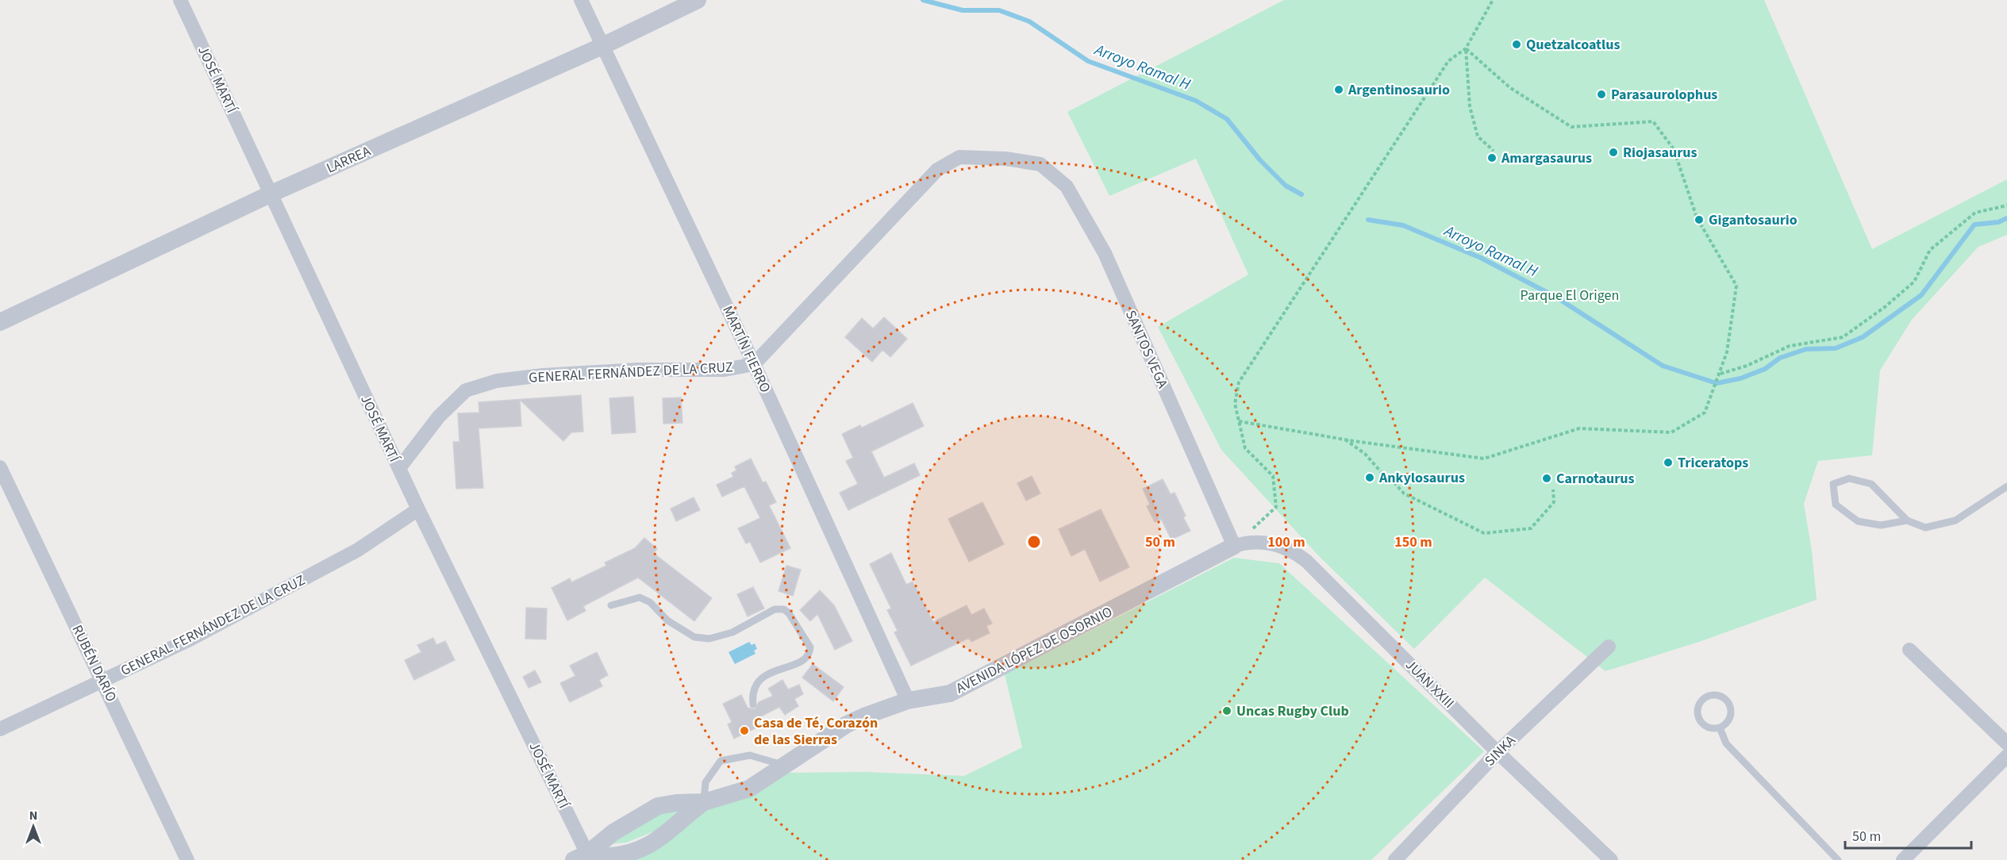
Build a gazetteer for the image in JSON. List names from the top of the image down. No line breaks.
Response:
{"streets":{"street":["JOSÉ MARTÍ","LARREA","MARTÍN FIERRO","SANTOS VEGA","GENERAL FERNÁNDEZ DE LA CRUZ","AVENIDA LÓPEZ DE OSORNIO","RUBÉN DARÍO","JUAN XXIII","SINKA"]},"crossings":[["JOSÉ MARTÍ","LARREA"],["JOSÉ MARTÍ","GENERAL FERNÁNDEZ DE LA CRUZ"],["JOSÉ MARTÍ","AVENIDA LÓPEZ DE OSORNIO"],["LARREA","MARTÍN FIERRO"],["MARTÍN FIERRO","GENERAL FERNÁNDEZ DE LA CRUZ"],["MARTÍN FIERRO","AVENIDA LÓPEZ DE OSORNIO"],["SANTOS VEGA","GENERAL FERNÁNDEZ DE LA CRUZ"],["SANTOS VEGA","AVENIDA LÓPEZ DE OSORNIO"],["SANTOS VEGA","JUAN XXIII"],["GENERAL FERNÁNDEZ DE LA CRUZ","RUBÉN DARÍO"],["AVENIDA LÓPEZ DE OSORNIO","JUAN XXIII"],["JUAN XXIII","SINKA"]],"water":["Arroyo Ramal H"],"parks":["Parque El Origen"],"places":["Quetzalcoatlus","Argentinosaurio","Parasaurolophus","Riojasaurus","Amargasaurus","Gigantosaurio","Triceratops","Ankylosaurus","Carnotaurus","Uncas Rugby Club","Casa de Té, Corazón de las Sierras"],"scale_bar":"50 m","north":"top","rings":["50 m","100 m","150 m"]}
